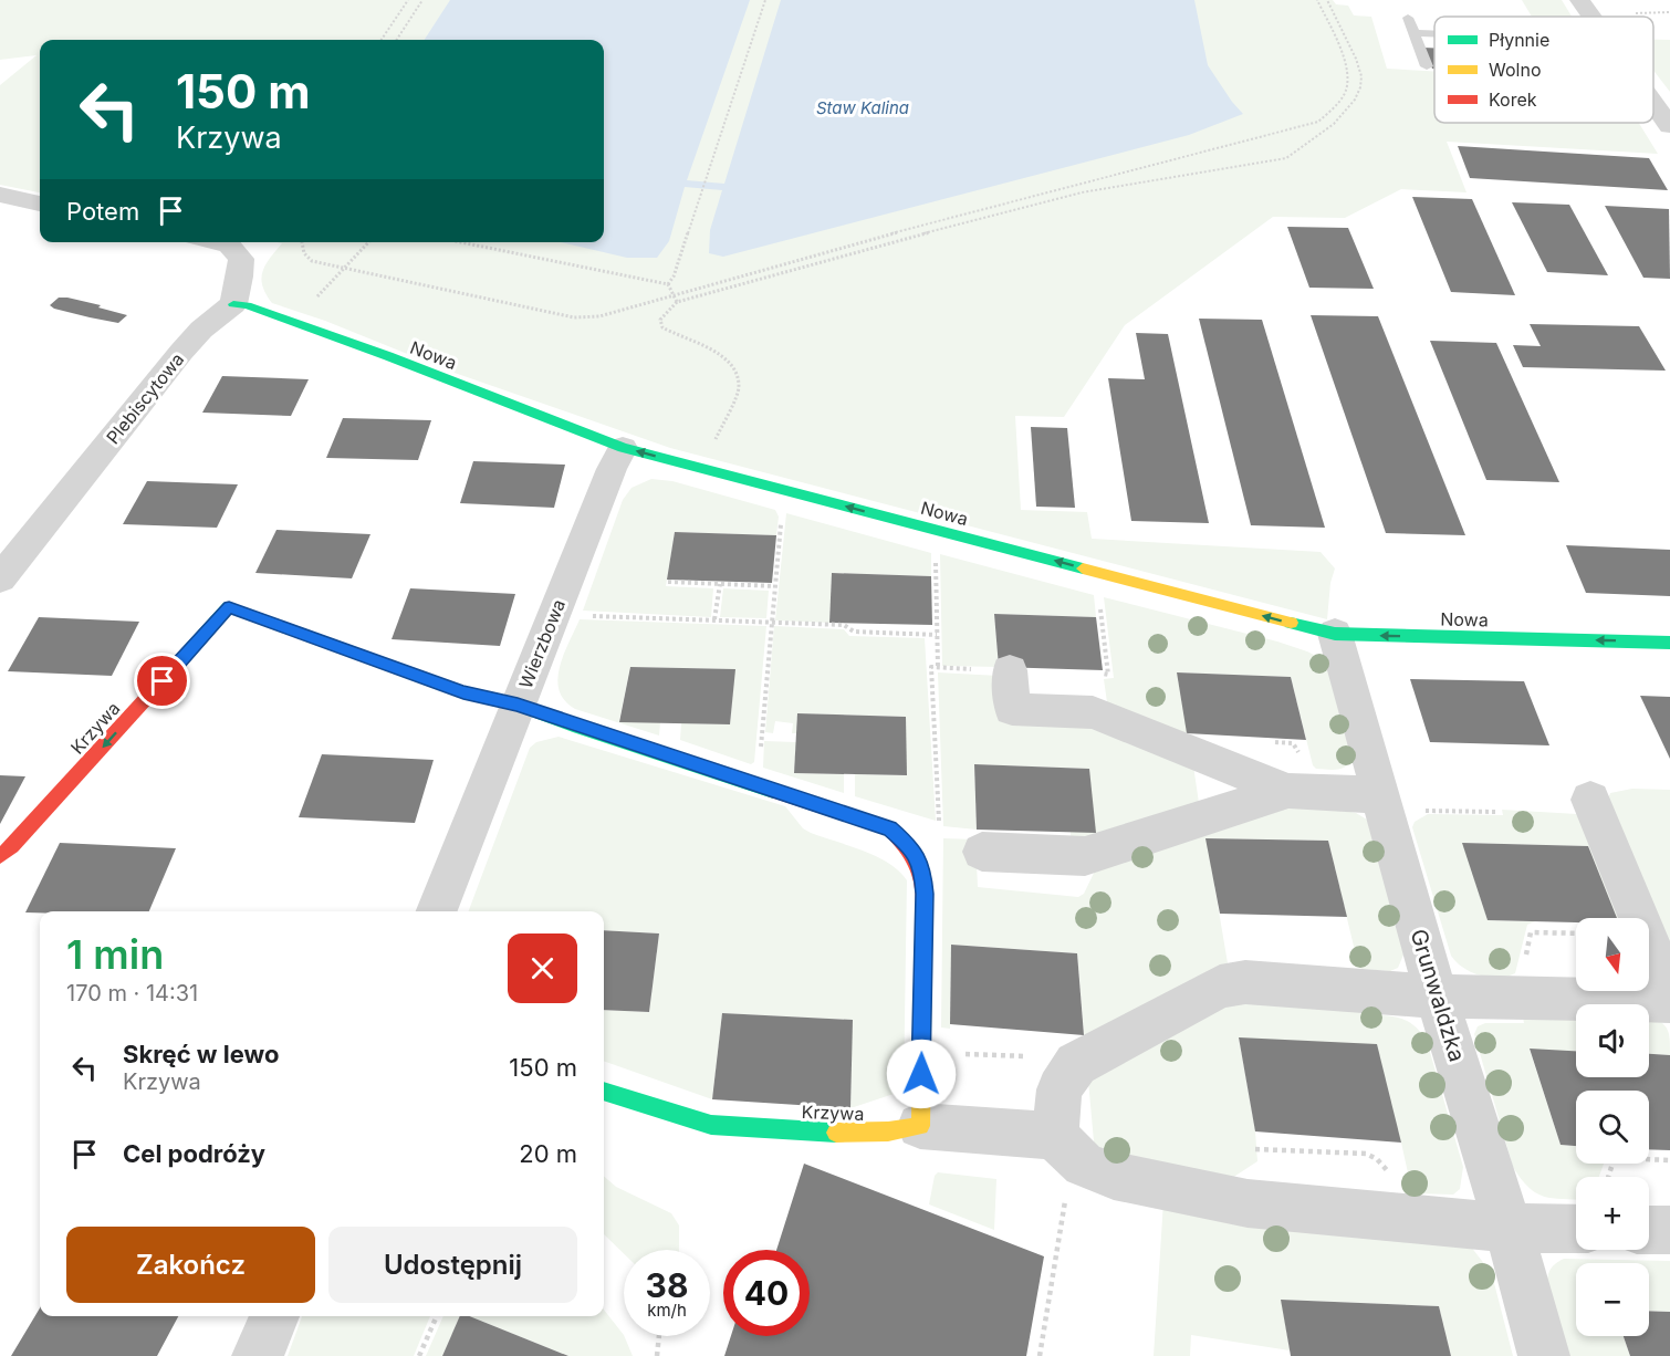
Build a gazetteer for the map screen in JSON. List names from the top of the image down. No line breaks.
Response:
{"streets":{"street":["Nowa","Plebiscytowa","Wierzbowa","Krzywa","Grunwaldzka"]},"crossings":[["Nowa","Plebiscytowa"],["Nowa","Wierzbowa"],["Nowa","Grunwaldzka"],["Wierzbowa","Krzywa"]],"one_way":["Nowa"],"water":["Staw Kalina"],"legend":["Płynnie","Wolno","Korek"],"north":"bottom","page":{"turn":["150 m","Krzywa"],"then":"Potem","heading":["1 min","170 m · 14:31"],"map_buttons":["+","−"],"list":[{"name":"Skręć w lewo","note":"Krzywa","value":"150 m"},{"name":"Cel podróży","value":"20 m"}],"buttons":["Zakończ","Udostępnij"],"speed":"38 km/h","limit":"40"}}
